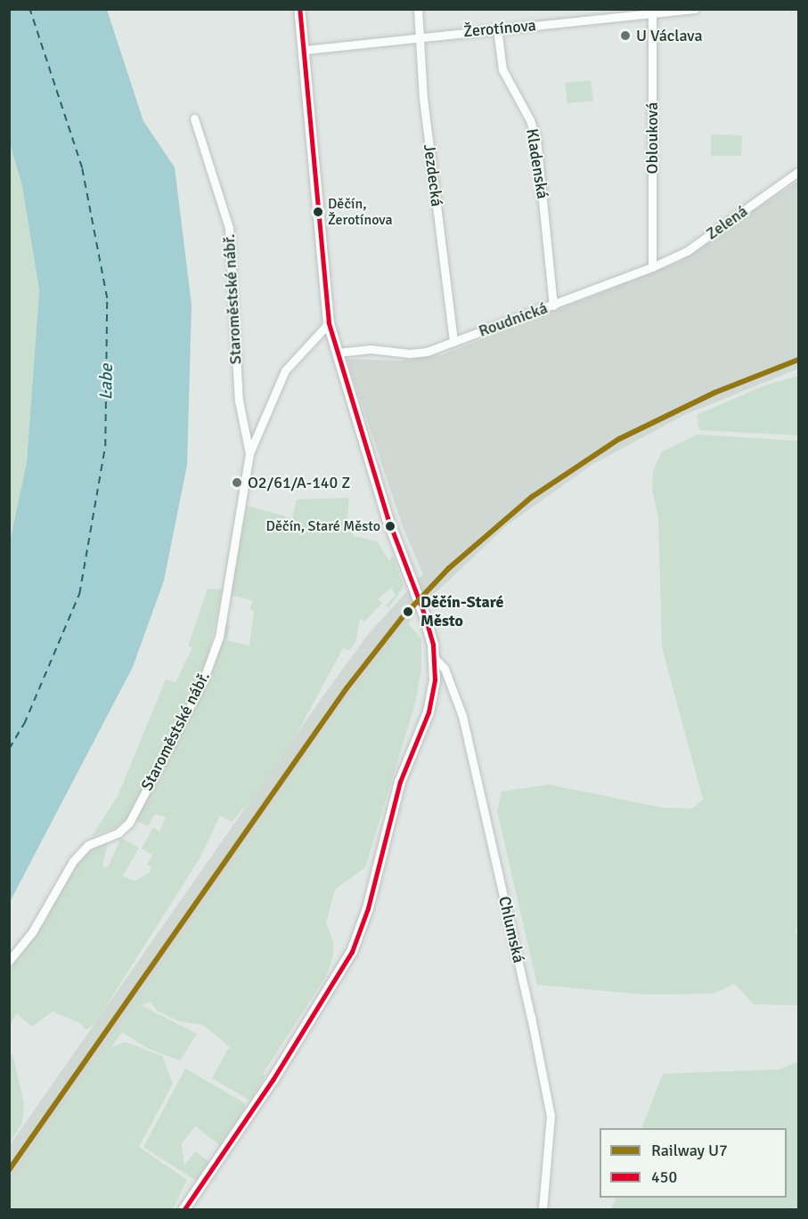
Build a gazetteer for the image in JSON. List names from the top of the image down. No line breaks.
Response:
{"streets":{"street":["Žerotínova","Oblouková","Kladenská","Jezdecká","Zelená","Staroměstské nábř.","Roudnická","Chlumská"]},"crossings":[["Žerotínova","Oblouková"],["Žerotínova","Kladenská"],["Žerotínova","Jezdecká"],["Oblouková","Zelená"],["Oblouková","Roudnická"],["Kladenská","Roudnická"],["Jezdecká","Roudnická"],["Zelená","Roudnická"]],"water":["Labe"],"places":["U Václava","Děčín, Žerotínova","O2/61/A-140 Z","Děčín, Staré Město","Děčín-Staré Město"],"lines":["transit line 450","rail line U7"],"legend":["Railway U7","450"]}
